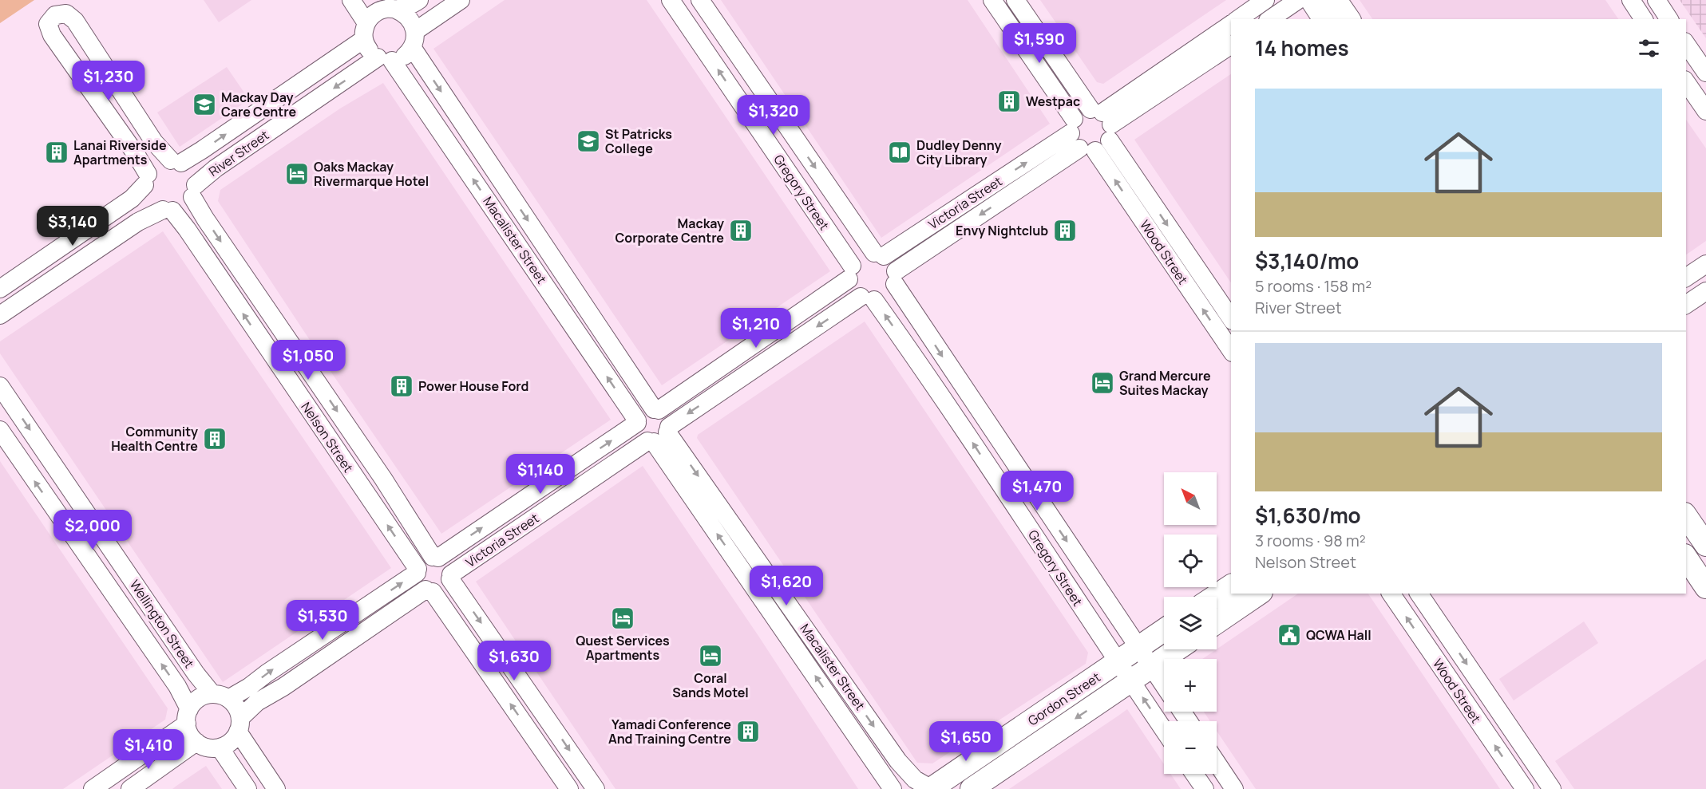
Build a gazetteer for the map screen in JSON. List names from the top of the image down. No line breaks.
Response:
{"streets":{"main road":["Gordon Street"],"street":["River Street","Gregory Street","Victoria Street","Macalister Street","Wood Street","Nelson Street","Wellington Street"]},"crossings":[["River Street","Macalister Street"],["River Street","Nelson Street"],["Gregory Street","Victoria Street"],["Gregory Street","Gordon Street"],["Victoria Street","Macalister Street"],["Victoria Street","Wood Street"],["Victoria Street","Nelson Street"],["Macalister Street","Gordon Street"]],"places":{"building":["Westpac","Lanai Riverside Apartments","Mackay Corporate Centre","Envy Nightclub","Power House Ford","Community Health Centre","Yamadi Conference And Training Centre"],"school or university":["Mackay Day Care Centre","St Patricks College"],"library":["Dudley Denny City Library"],"hotel":["Oaks Mackay Rivermarque Hotel","Grand Mercure Suites Mackay","Quest Services Apartments","Coral Sands Motel"],"public building":["QCWA Hall"]},"north":"top left","page":{"heading":"14 homes","price":["$1,590","$1,230","$1,320","$3,140","$1,210","$1,050","$1,140","$1,470","$2,000","$1,620","$1,530","$1,630","$1,650","$1,410"],"list":[{"name":"$3,140/mo","note":"5 rooms · 158 m² · River Street"},{"name":"$1,630/mo","note":"3 rooms · 98 m² · Nelson Street"}],"map_buttons":["+","−"]}}
